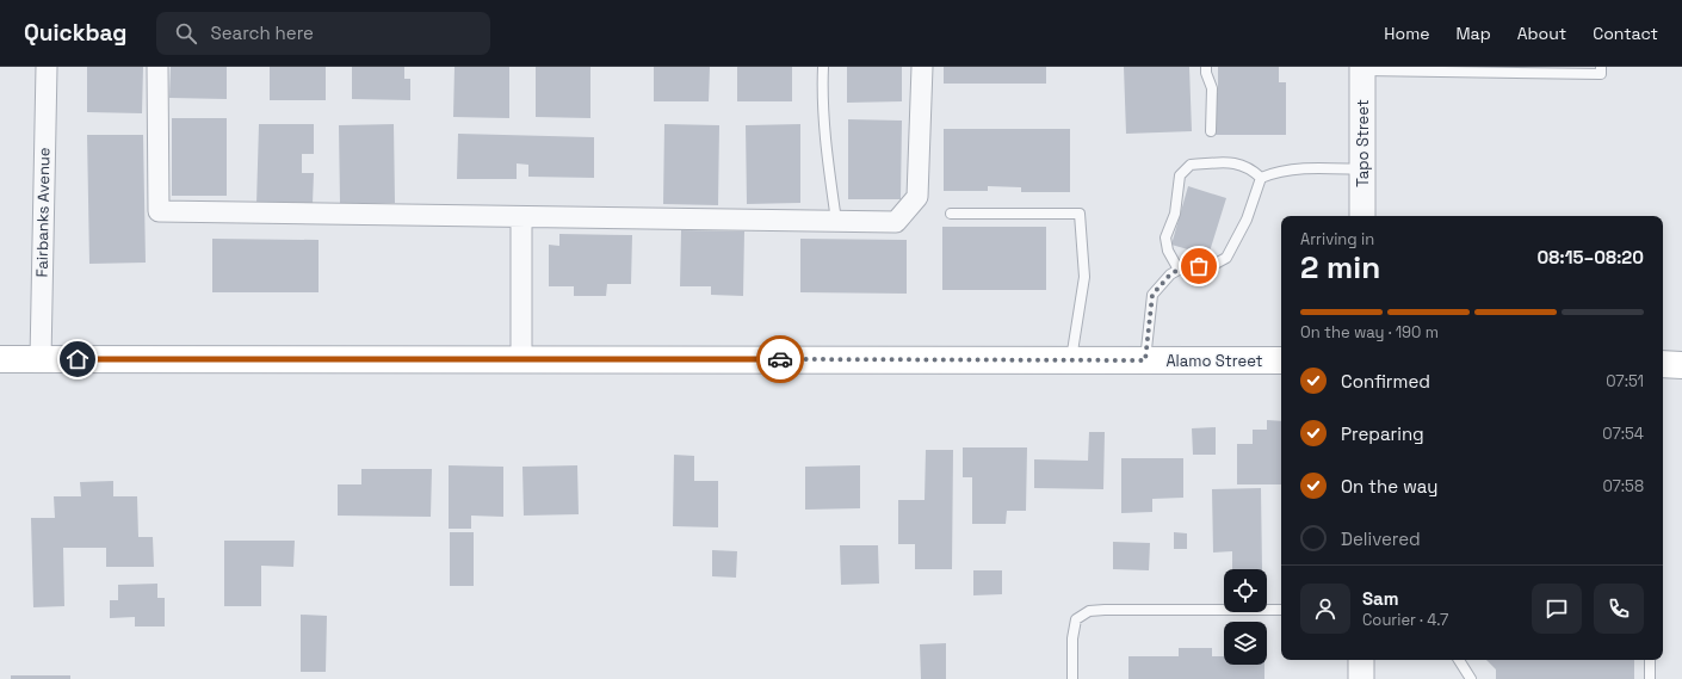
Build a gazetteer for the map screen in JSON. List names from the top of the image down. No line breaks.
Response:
{"streets":{"main road":["Alamo Street"],"street":["Tapo Street","Fairbanks Avenue"]},"crossings":[["Fairbanks Avenue","Alamo Street"]],"page":{"header":"Quickbag","search":"Search here","nav":["Home","Map","About","Contact"],"heading":["2 min","Arriving in","08:15–08:20"],"panel":["Sam","Courier · 4.7"],"bar":"On the way · 190 m","list":[["Confirmed","07:51"],["Preparing","07:54"],["On the way","07:58"],"Delivered"]}}
